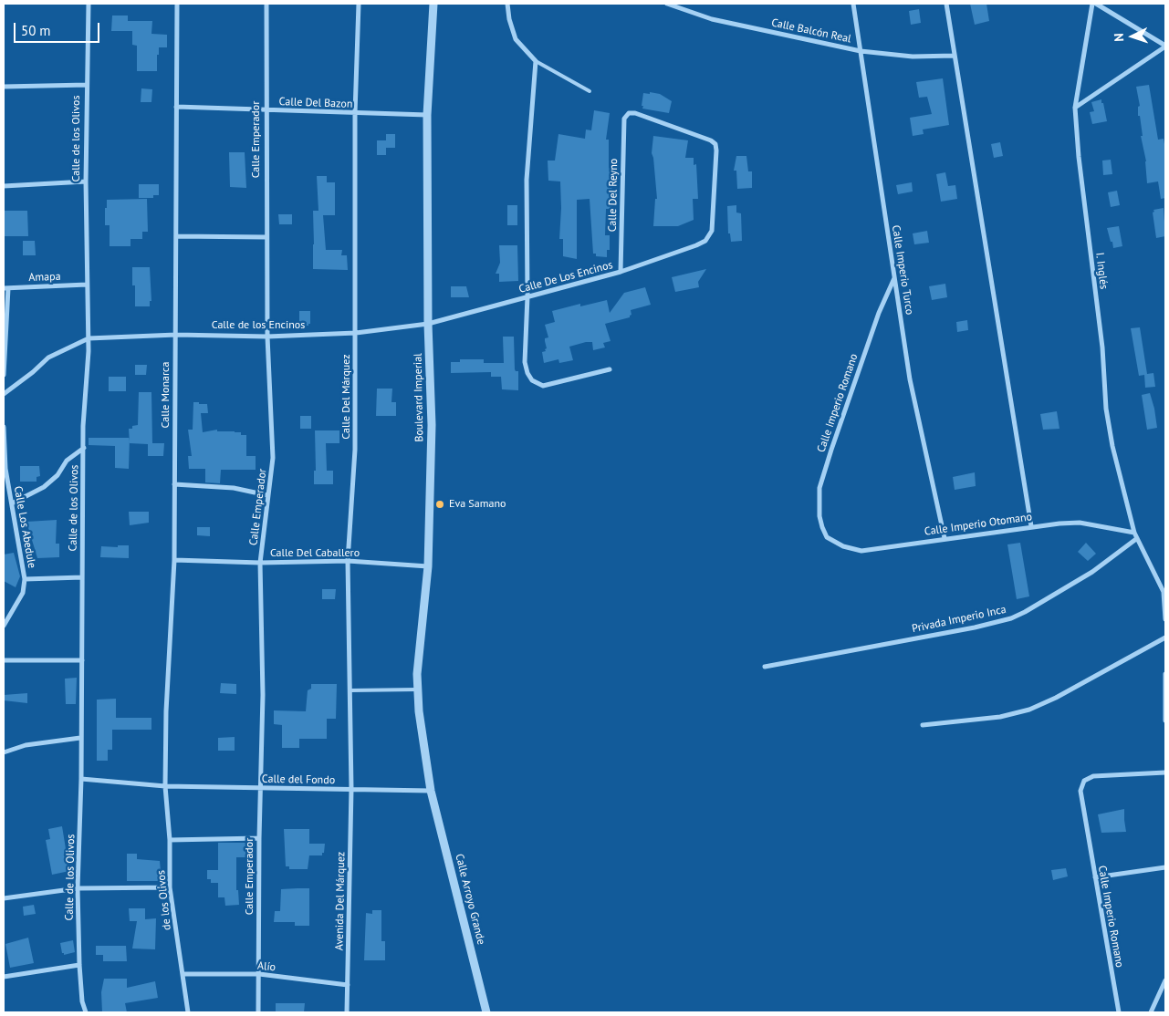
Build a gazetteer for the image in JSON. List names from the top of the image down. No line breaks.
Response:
{"streets":{"street":["Calle Balcón Real","Calle Del Bazon","Calle de los Olivos","Calle Emperador","Calle Del Reyno","Calle Imperio Turco","I. Inglés","Amapa","Calle De Los Encinos","Calle de los Encinos","Calle Monarca","Calle Del Márquez","Boulevard Imperial","Calle Imperio Romano","Calle Imperio Otomano","Calle Los Abedule","Calle Del Caballero","Privada Imperio Inca","Calle del Fondo","Calle Arroyo Grande","de los Olivos","Avenida Del Márquez","Alío"]},"crossings":[["Calle Balcón Real","Calle Imperio Turco"],["Calle Del Bazon","Calle Emperador"],["Calle Del Bazon","Calle Monarca"],["Calle Del Bazon","Calle Del Márquez"],["Calle Del Bazon","Boulevard Imperial"],["Calle de los Olivos","Amapa"],["Calle de los Olivos","Calle de los Encinos"],["Calle de los Olivos","Calle del Fondo"],["Calle Emperador","Calle de los Encinos"],["Calle Emperador","Calle Del Caballero"],["Calle Emperador","Calle del Fondo"],["Calle Emperador","Alío"],["Calle Del Reyno","Calle De Los Encinos"],["Calle Imperio Turco","Calle Imperio Romano"],["Calle Imperio Turco","Calle Imperio Otomano"],["I. Inglés","Calle Imperio Otomano"],["I. Inglés","Privada Imperio Inca"],["Calle De Los Encinos","Calle de los Encinos"],["Calle De Los Encinos","Boulevard Imperial"],["Calle de los Encinos","Calle Monarca"],["Calle de los Encinos","Calle Del Márquez"],["Calle de los Encinos","Boulevard Imperial"],["Calle Monarca","Calle Del Caballero"],["Calle Monarca","Calle del Fondo"],["Calle Monarca","de los Olivos"],["Calle Del Márquez","Calle Del Caballero"],["Calle Del Márquez","Calle del Fondo"],["Calle Del Márquez","Avenida Del Márquez"],["Boulevard Imperial","Calle Del Caballero"],["Boulevard Imperial","Calle del Fondo"],["Boulevard Imperial","Calle Arroyo Grande"],["Calle Imperio Romano","Calle Imperio Otomano"],["Calle del Fondo","Calle Arroyo Grande"],["Calle del Fondo","de los Olivos"],["Calle del Fondo","Avenida Del Márquez"],["de los Olivos","Alío"],["Avenida Del Márquez","Alío"]],"places":["Eva Samano"],"scale_bar":"50 m","north":"left"}
